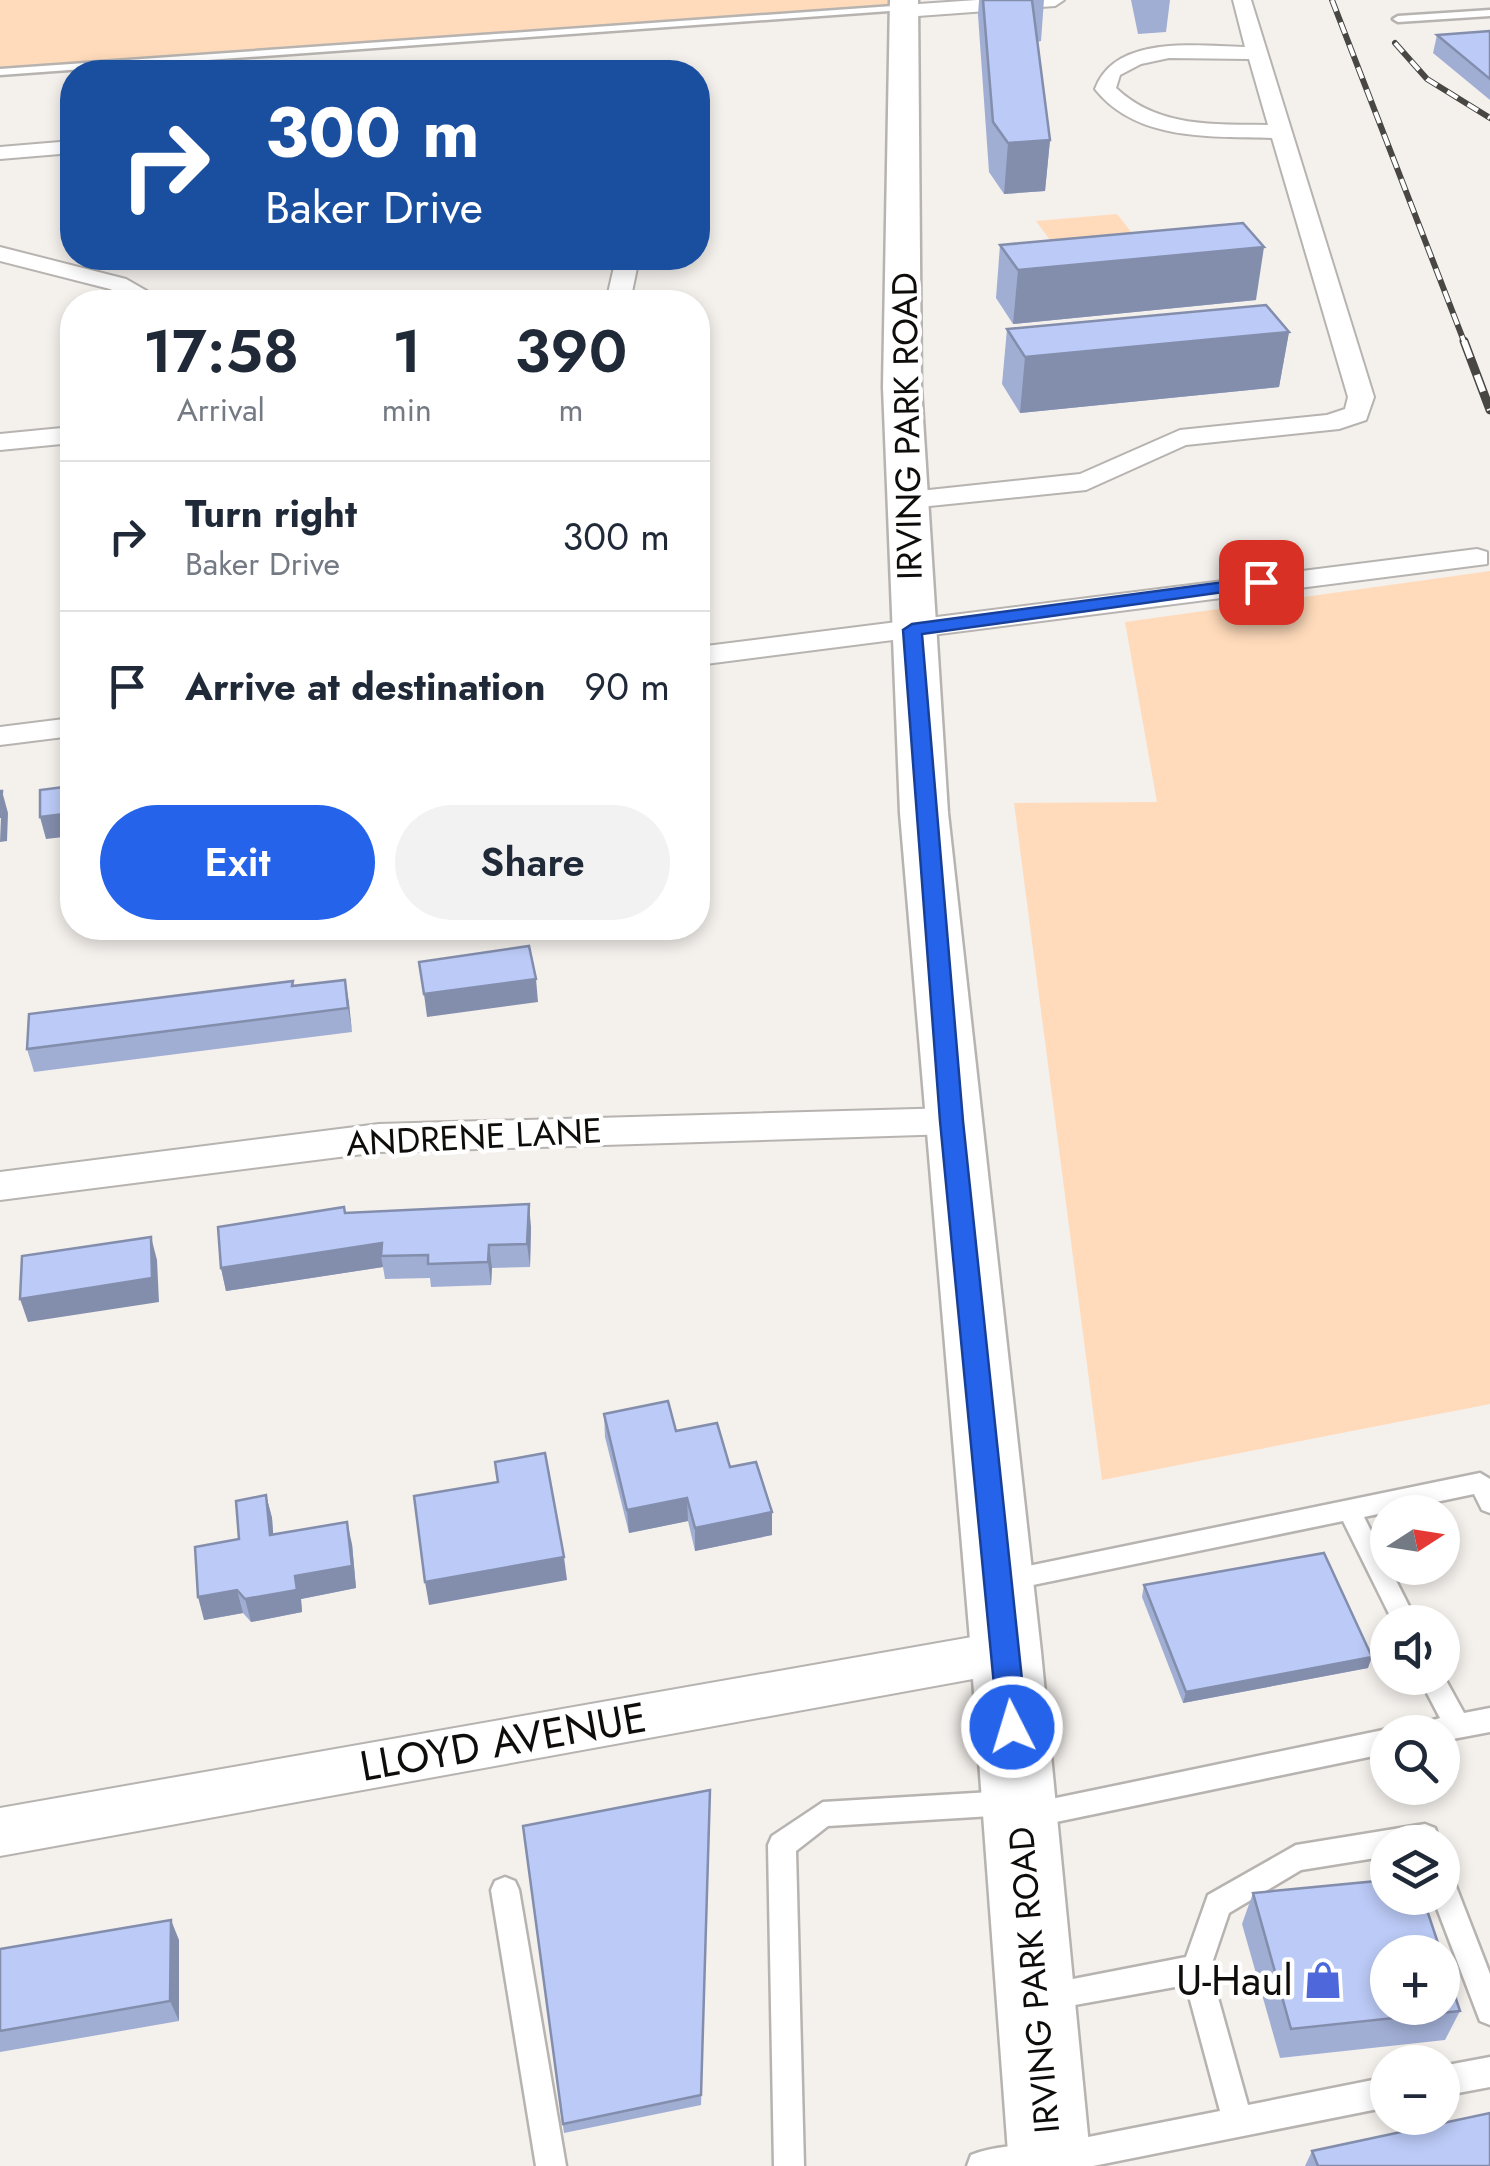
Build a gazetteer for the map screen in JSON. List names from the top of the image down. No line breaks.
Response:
{"streets":{"main road":["IRVING PARK ROAD"],"street":["ANDRENE LANE","LLOYD AVENUE"]},"crossings":[["IRVING PARK ROAD","ANDRENE LANE"],["IRVING PARK ROAD","LLOYD AVENUE"]],"places":{"shop":["U-Haul"]},"north":"right","page":{"turn":["300 m","Baker Drive"],"eta":["17:58","Arrival","1","min","390","m"],"list":[{"name":"Turn right","note":"Baker Drive","value":"300 m"},{"name":"Arrive at destination","value":"90 m"}],"buttons":["Exit","Share"],"map_buttons":["+","−"]}}
